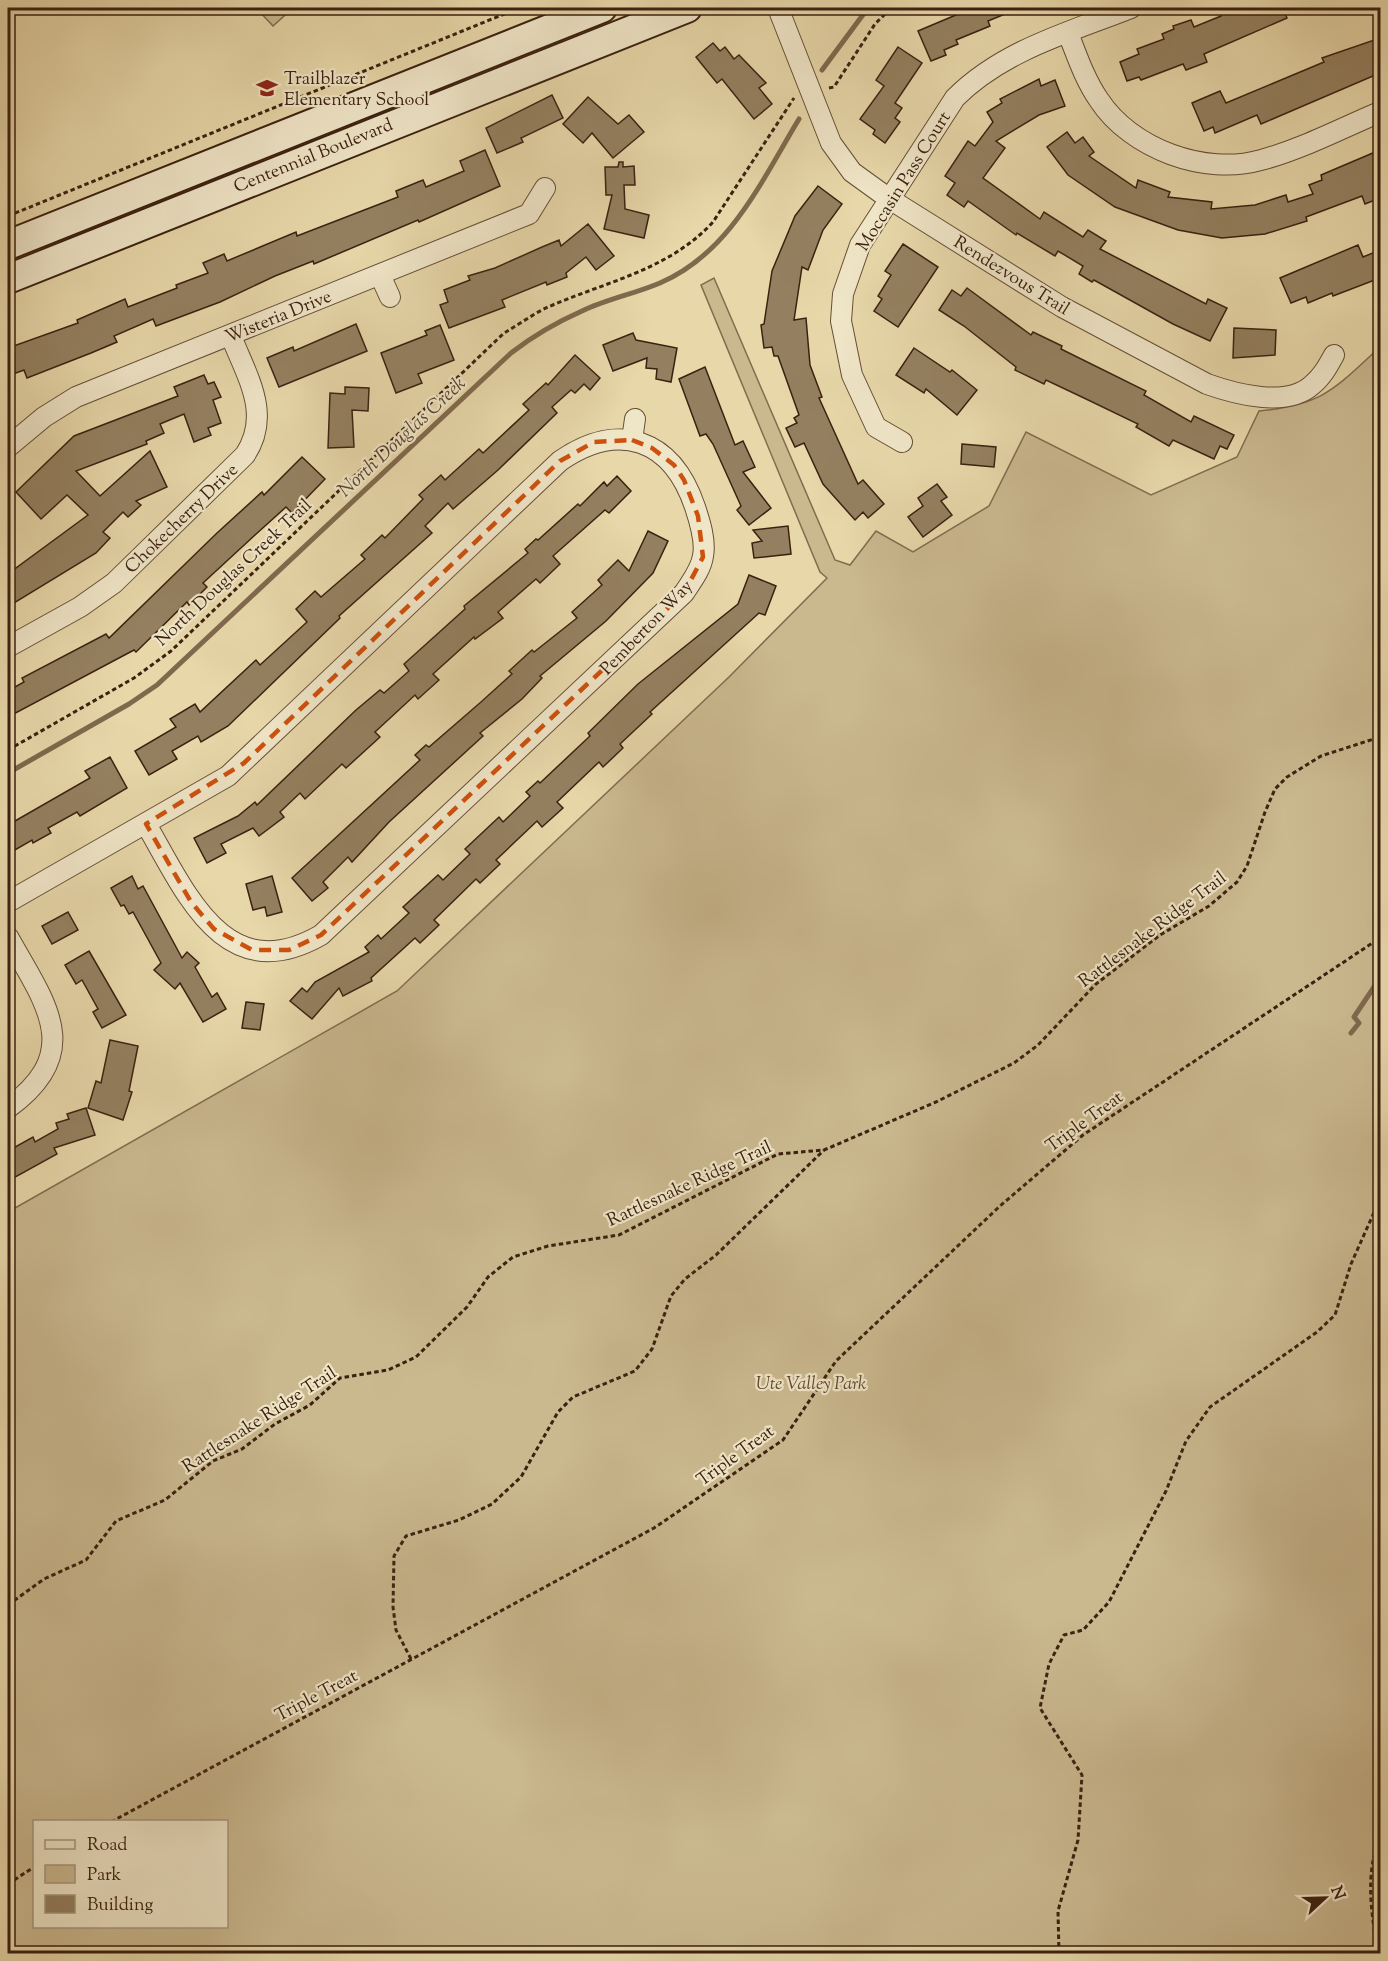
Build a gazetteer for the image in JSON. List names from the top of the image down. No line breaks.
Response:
{"streets":{"main road":["Centennial Boulevard"],"street":["Moccasin Pass Court","Rendezvous Trail","Wisteria Drive","Chokecherry Drive","Pemberton Way"],"path":["North Douglas Creek Trail","Rattlesnake Ridge Trail","Triple Treat"]},"crossings":[["Moccasin Pass Court","Rendezvous Trail"],["Wisteria Drive","Chokecherry Drive"]],"water":["North Douglas Creek"],"parks":["Ute Valley Park"],"places":{"school or university":["Trailblazer Elementary School"]},"legend":["Road","Park","Building"],"north":"right"}
